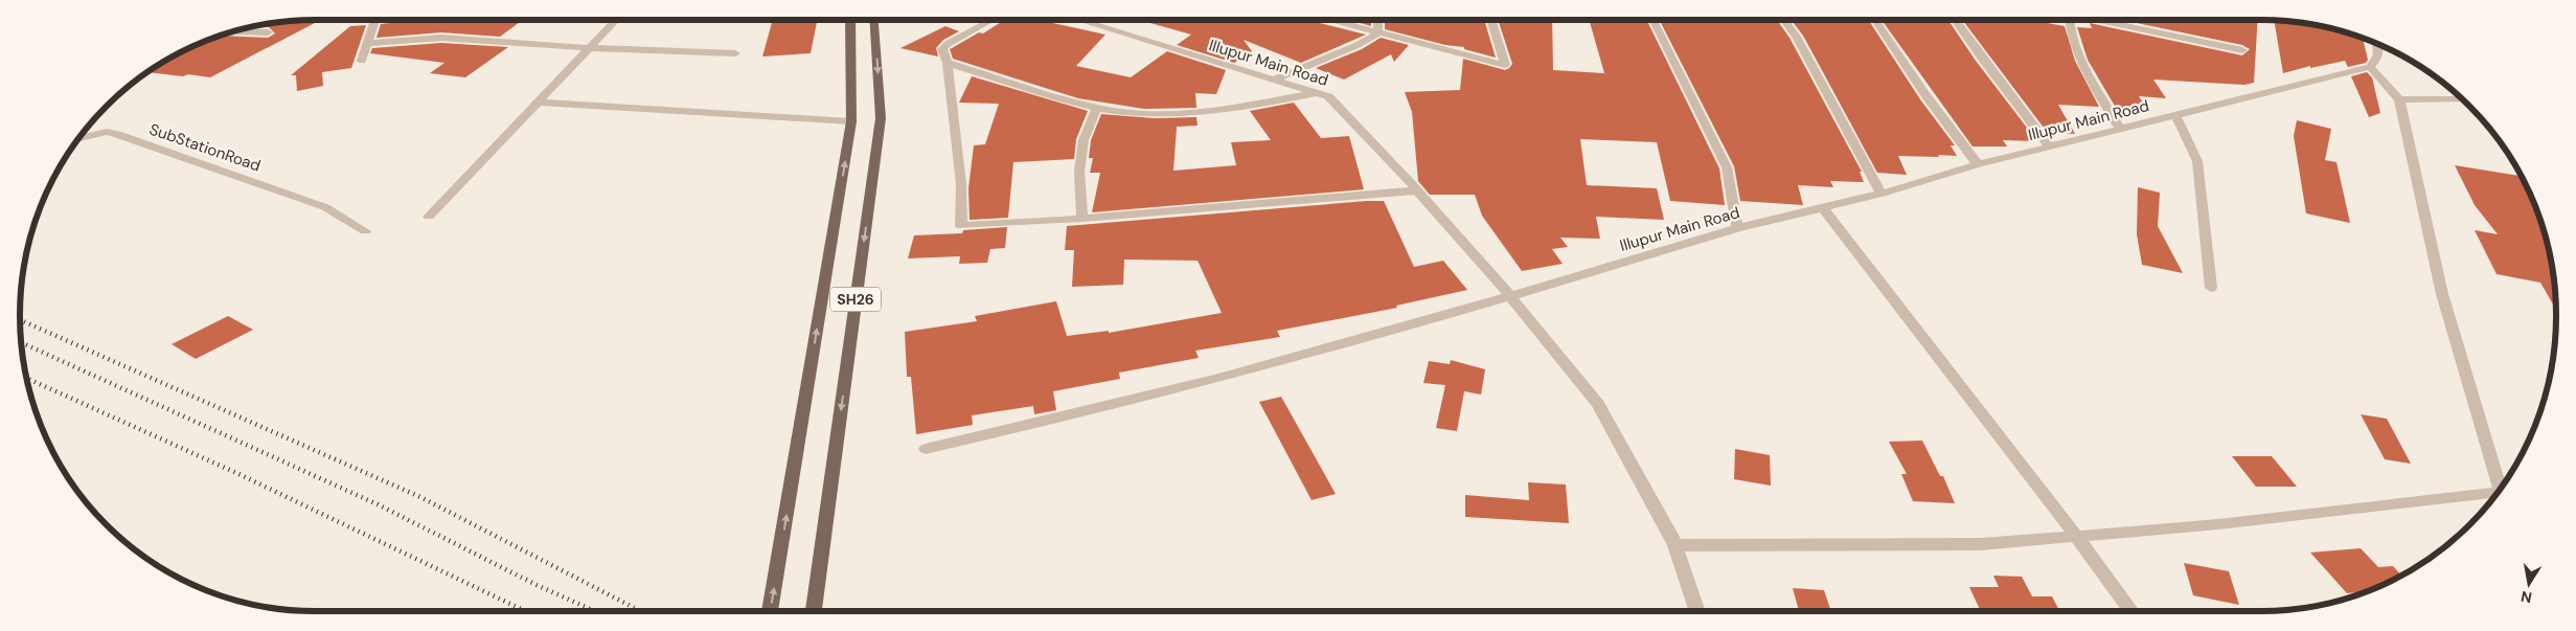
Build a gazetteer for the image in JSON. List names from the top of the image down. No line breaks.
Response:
{"streets":{"main road":["SH26"],"street":["Illupur Main Road","SubStationRoad"]},"north":"bottom"}
